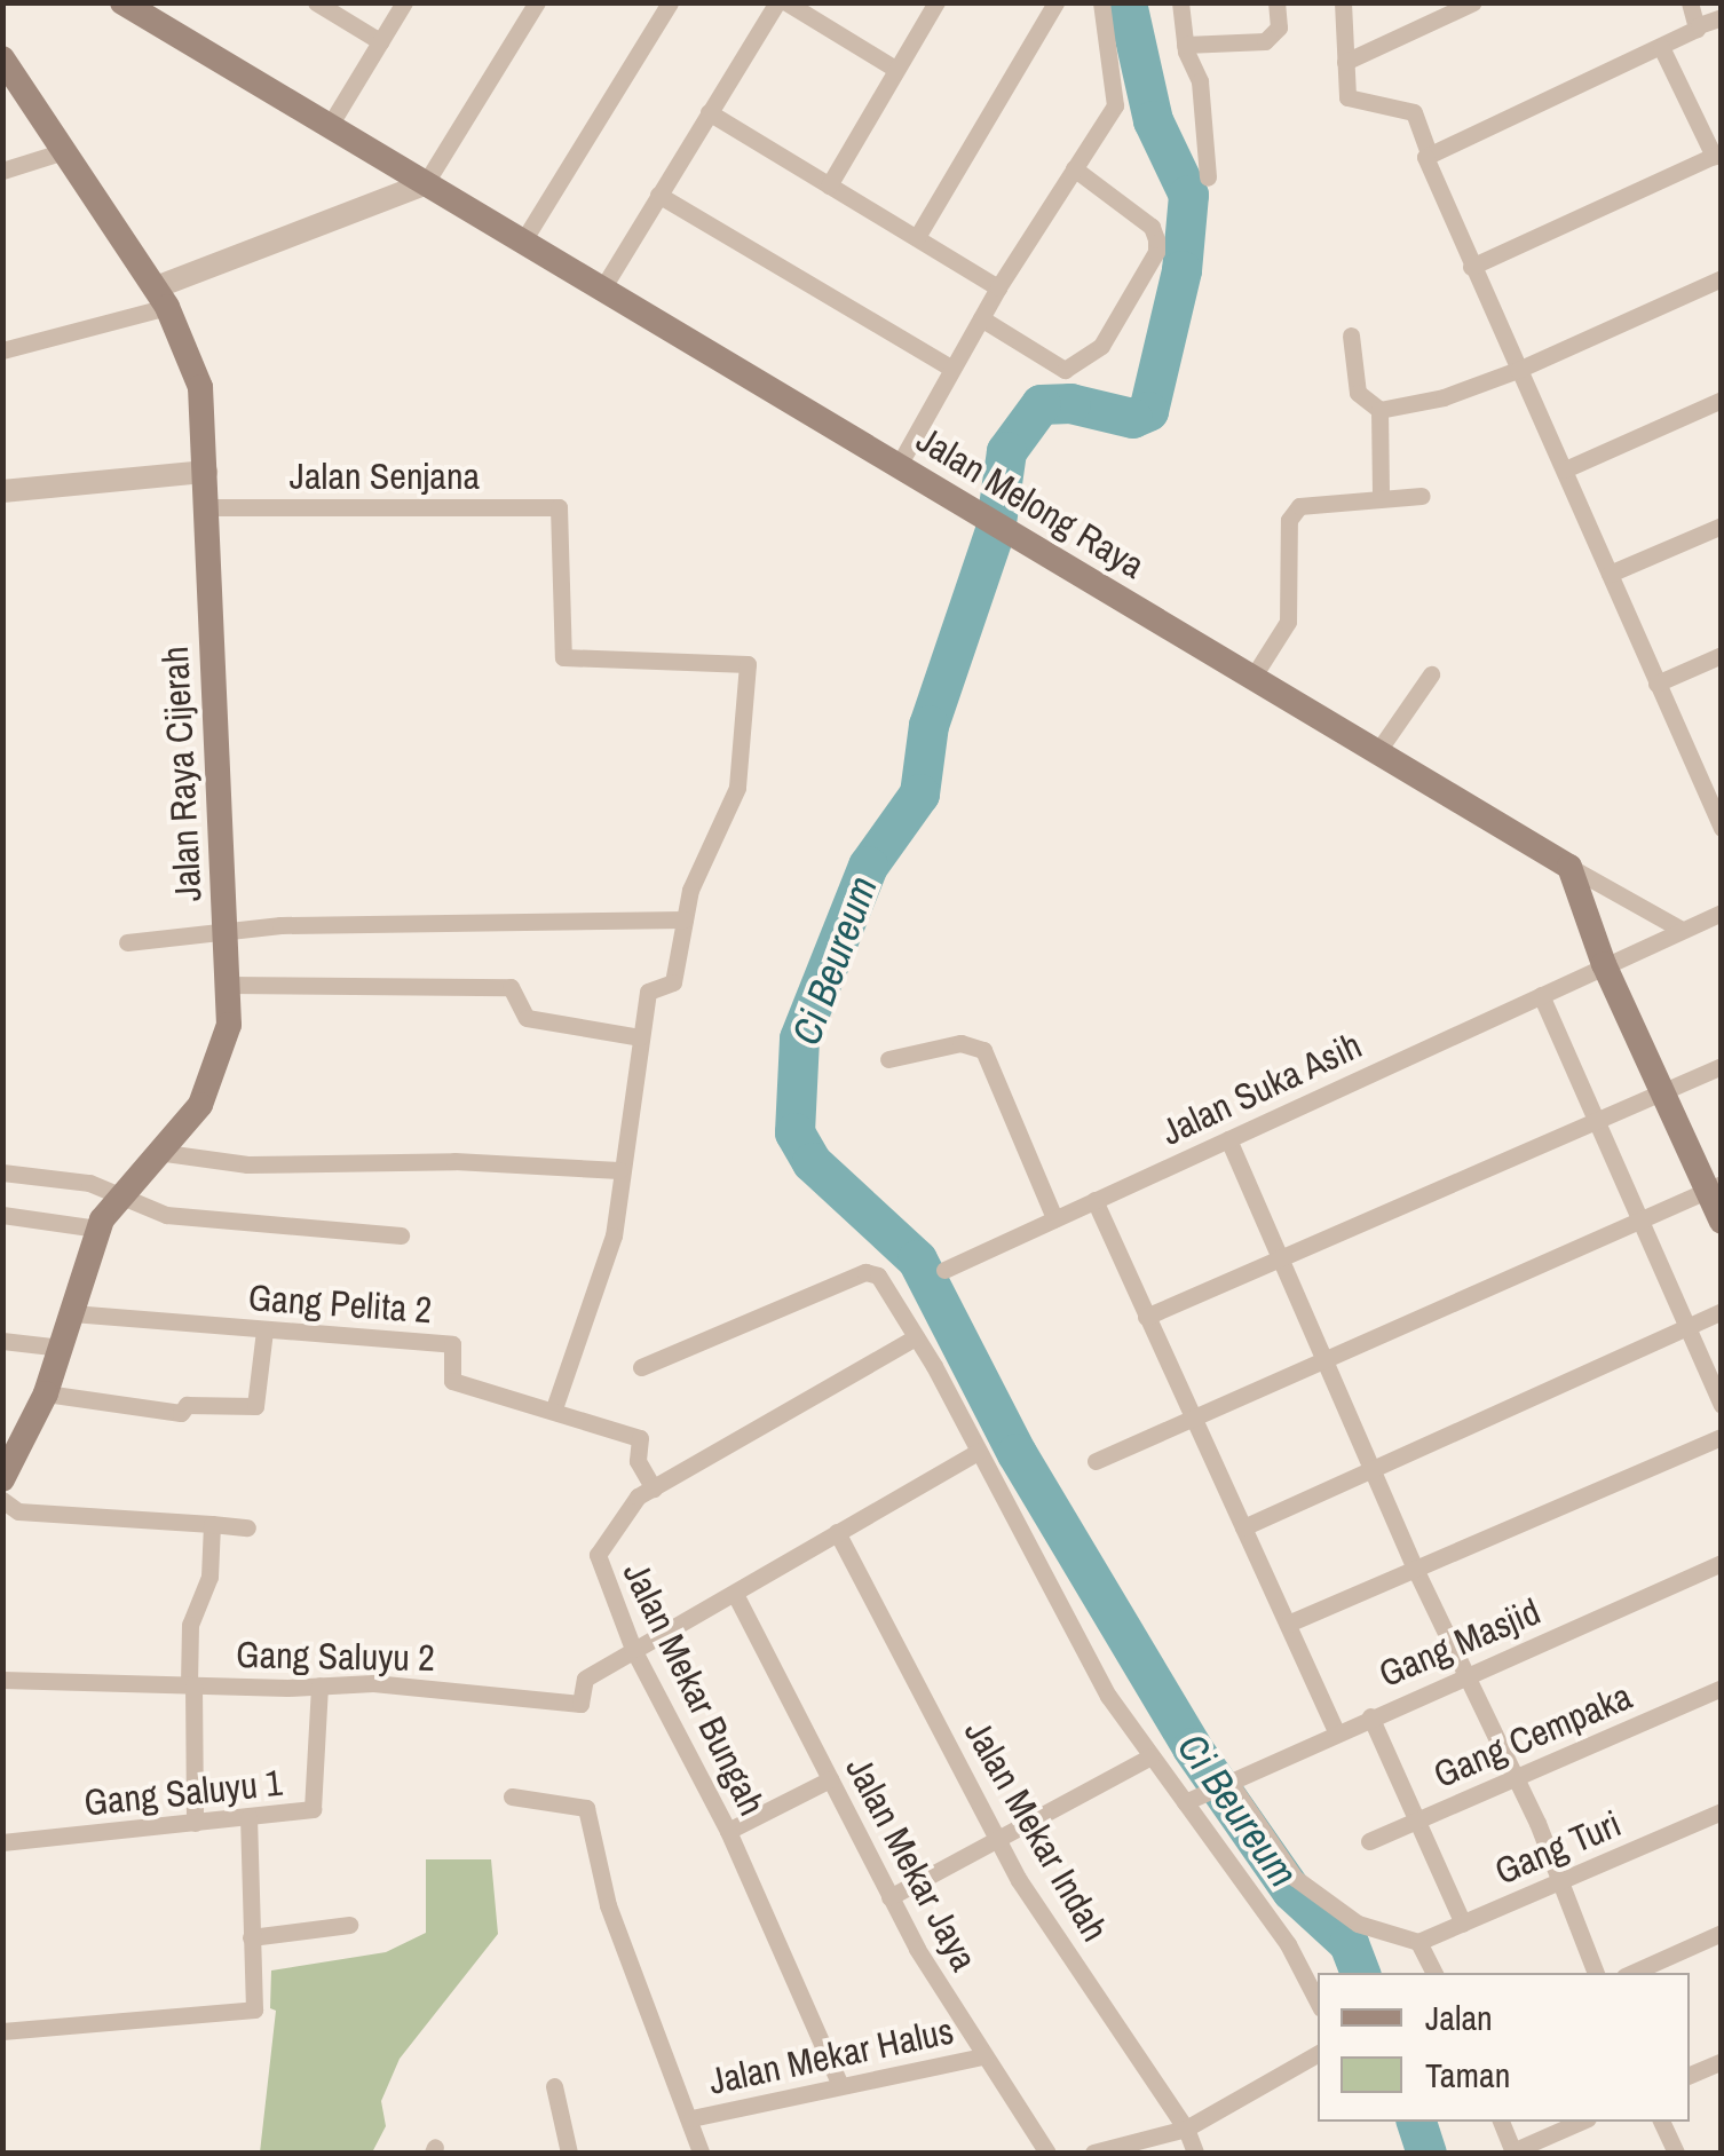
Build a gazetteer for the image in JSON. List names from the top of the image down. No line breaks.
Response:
{"streets":{"main road":["Jalan Melong Raya","Jalan Raya Cijerah"],"street":["Jalan Senjana","Jalan Suka Asih","Gang Pelita 2","Gang Masjid","Gang Saluyu 2","Jalan Mekar Bungah","Gang Cempaka","Gang Saluyu 1","Jalan Mekar Indah","Gang Turi","Jalan Mekar Jaya","Jalan Mekar Halus"]},"crossings":[["Jalan Senjana","Jalan Raya Cijerah"],["Jalan Raya Cijerah","Gang Pelita 2"],["Gang Pelita 2","Jalan Mekar Bungah"],["Gang Saluyu 2","Jalan Mekar Bungah"],["Gang Saluyu 2","Gang Saluyu 1"],["Jalan Mekar Bungah","Jalan Mekar Halus"],["Jalan Mekar Jaya","Jalan Mekar Halus"]],"water":["Ci Beureum"],"legend":["Jalan","Taman"]}
